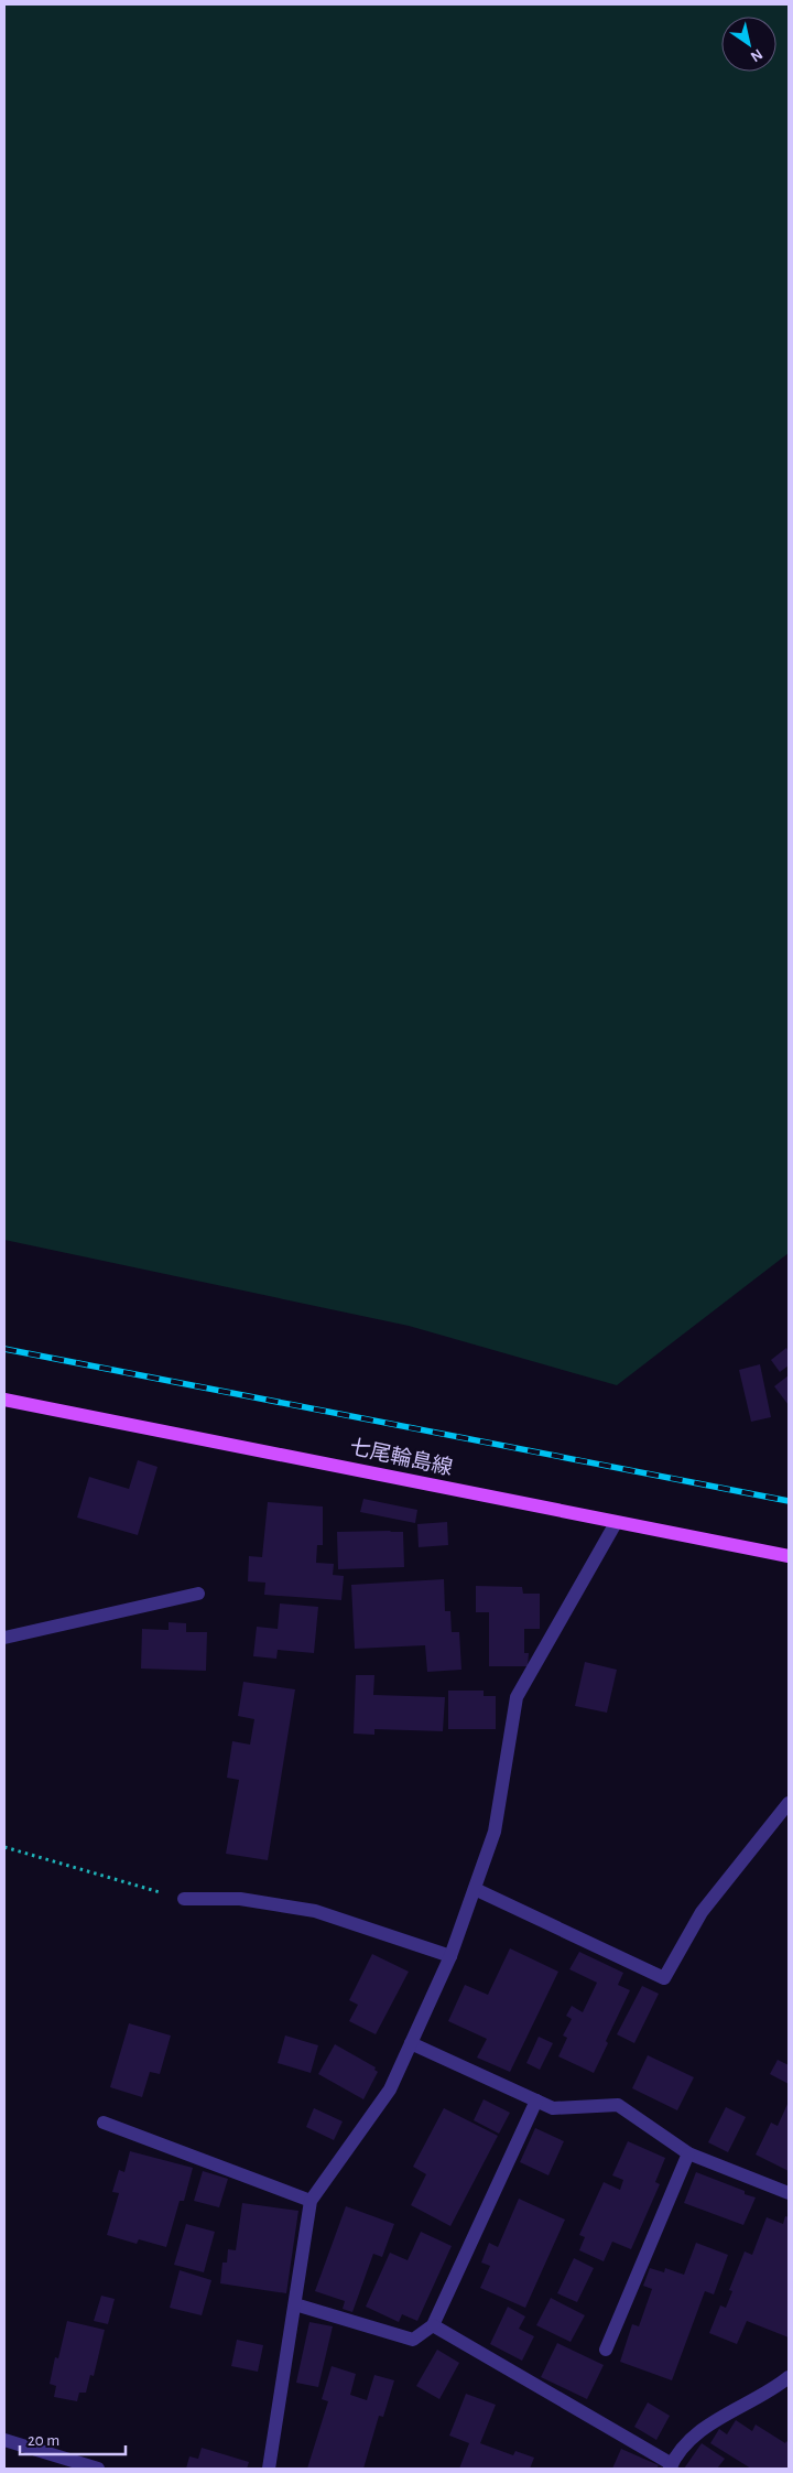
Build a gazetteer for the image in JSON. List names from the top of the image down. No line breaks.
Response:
{"streets":{"main road":["七尾輪島線"]},"scale_bar":"20 m","north":"bottom right"}
